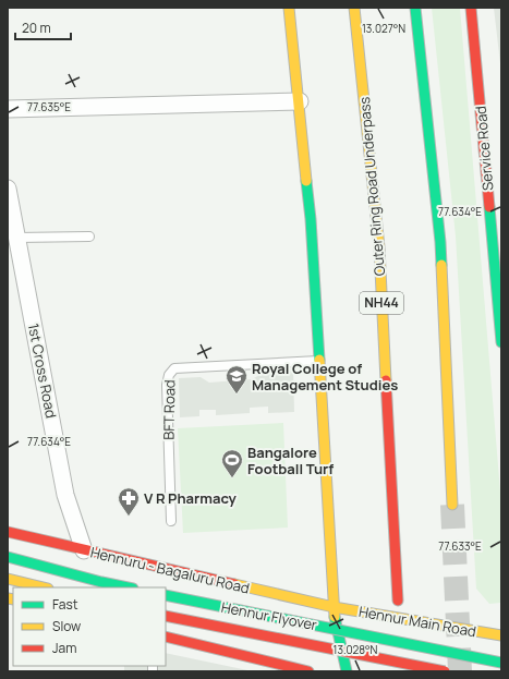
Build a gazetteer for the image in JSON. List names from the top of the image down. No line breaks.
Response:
{"streets":{"main road":["Service Road","Outer Ring Road Underpass","NH44","Hennuru - Bagaluru Road","Hennur Flyover","Hennur Main Road"],"street":["1st Cross Road"],"lane":["BFT Road"]},"crossings":[["1st Cross Road","Hennuru - Bagaluru Road"],["Hennuru - Bagaluru Road","Hennur Main Road"]],"places":{"school or university":["Royal College of Management Studies"],"sports":["Bangalore Football Turf"],"pharmacy":["V R Pharmacy"]},"legend":["Fast","Slow","Jam"],"scale_bar":"20 m","coordinates":["13.027°N","77.635°E","77.634°E","77.633°E","13.028°N"]}
